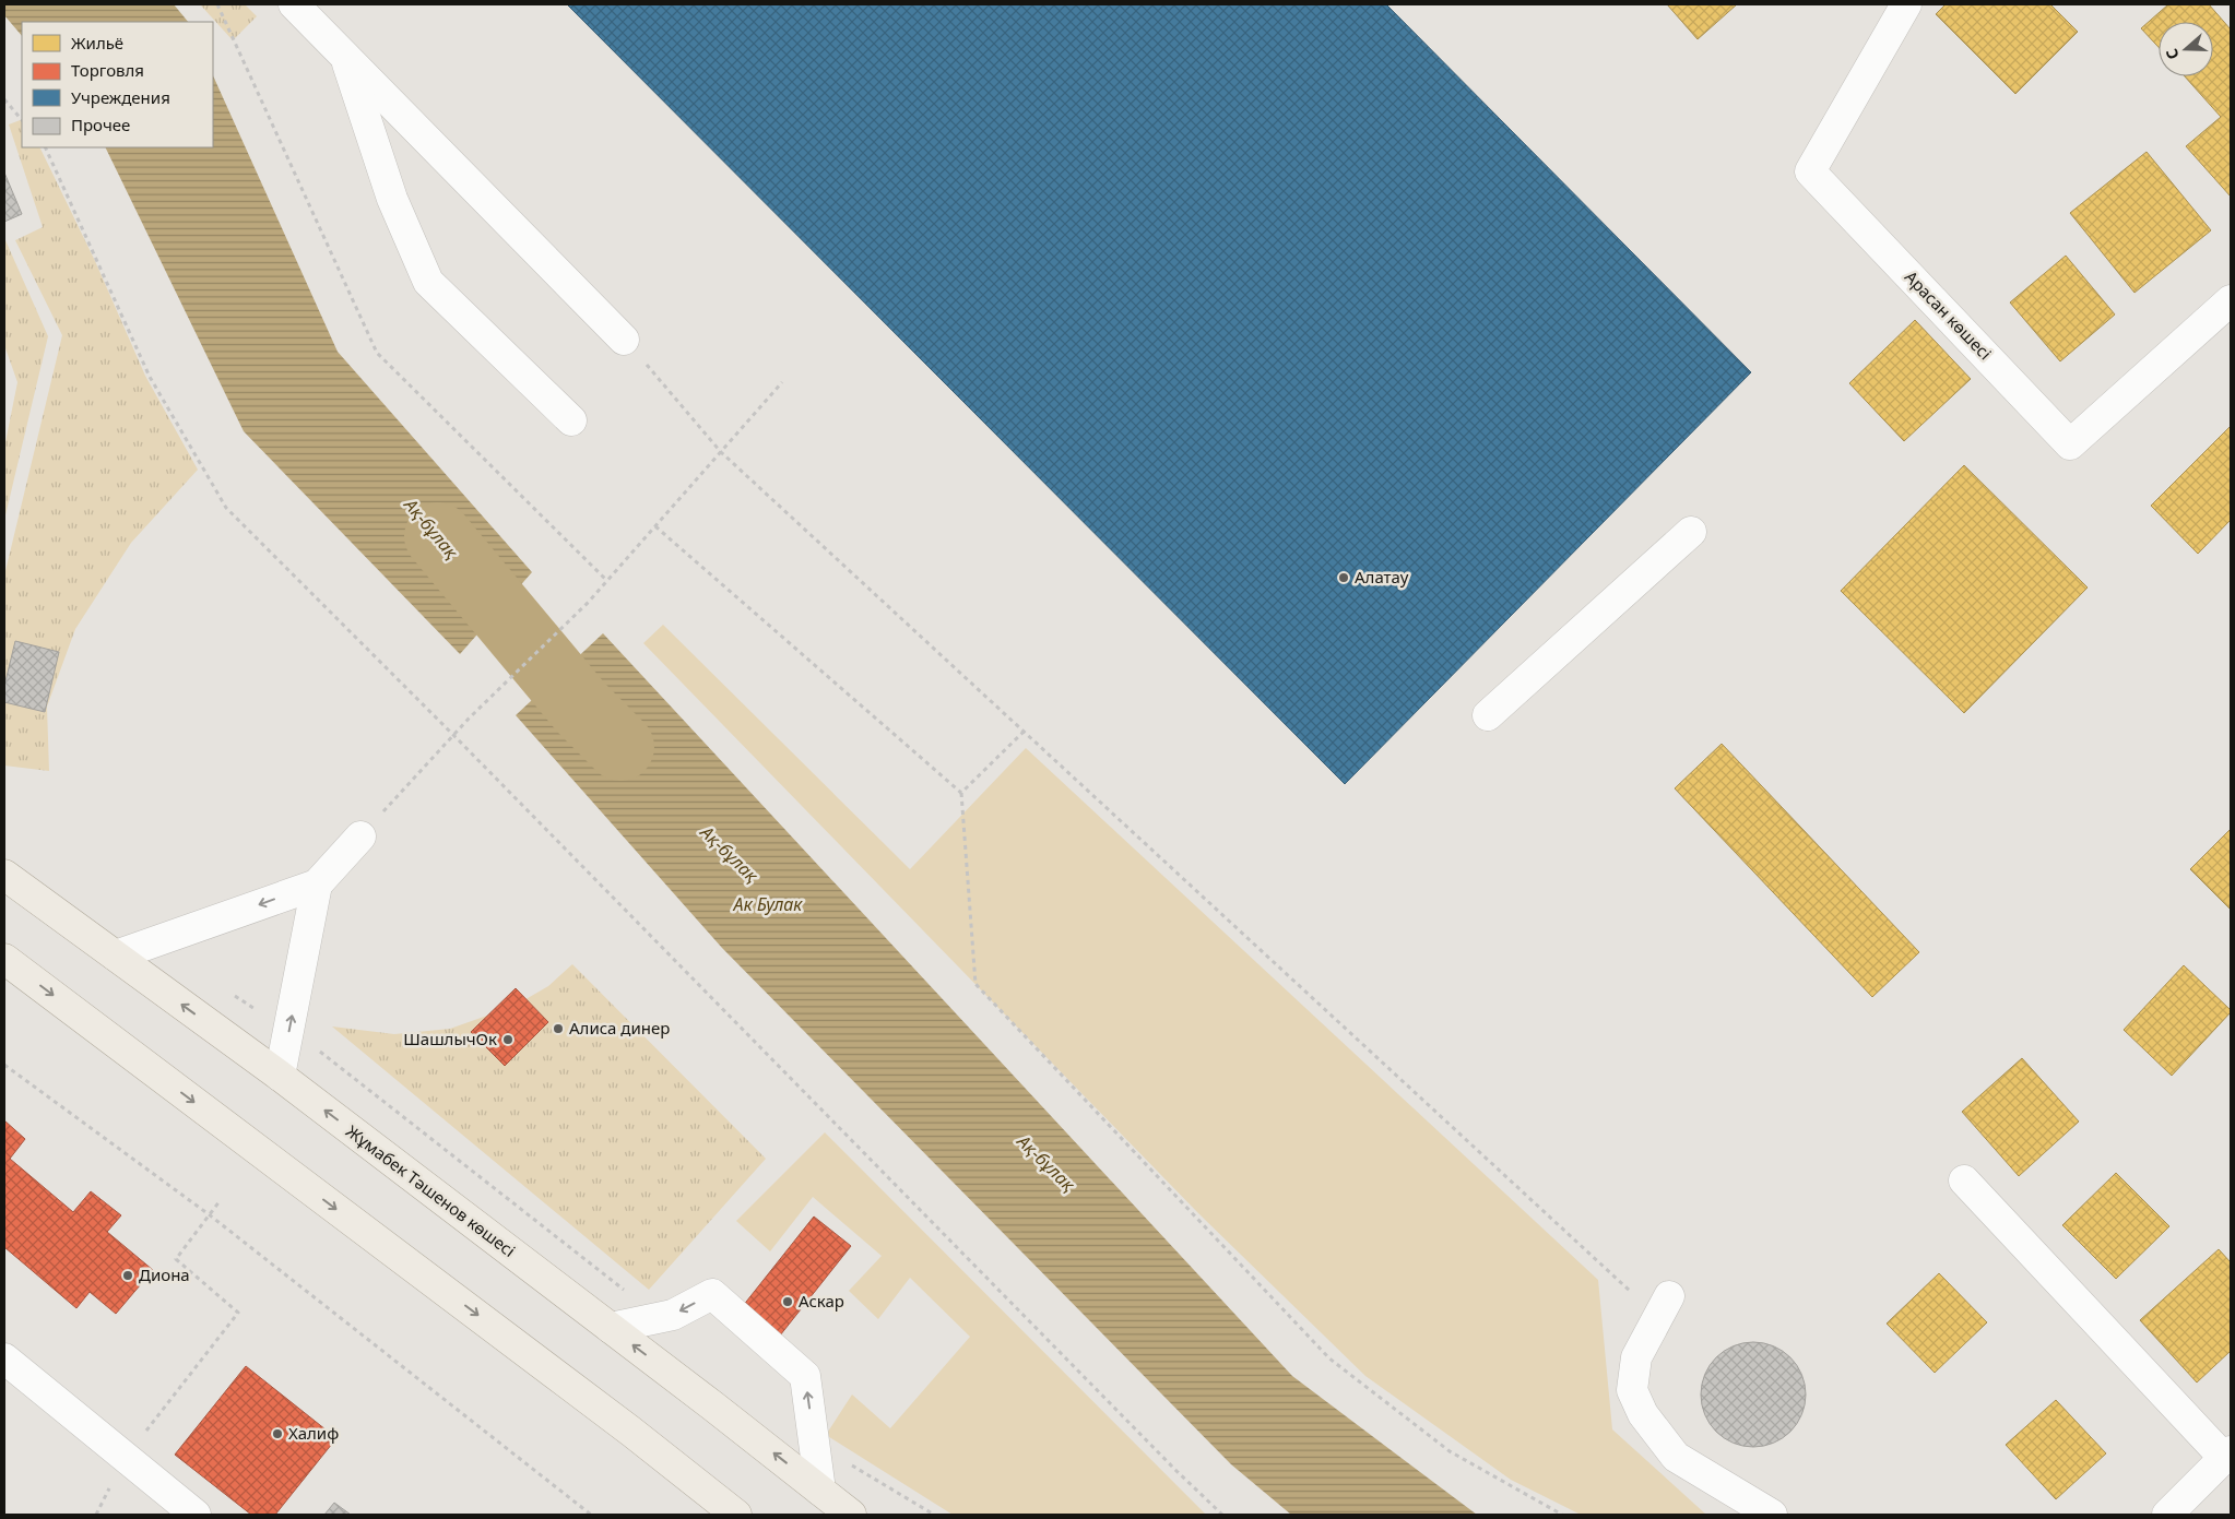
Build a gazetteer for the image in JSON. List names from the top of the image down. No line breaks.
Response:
{"streets":{"main road":["Жұмабек Тәшенов көшесі"],"street":["Арасан көшесі"]},"water":["Ақ-бұлақ","Ак Булак"],"places":["Алатау","Алиса динер","ШашлычОк","Диона","Аскар","Халиф"],"legend":["Жильё","Торговля","Учреждения","Прочее"],"north":"left"}
